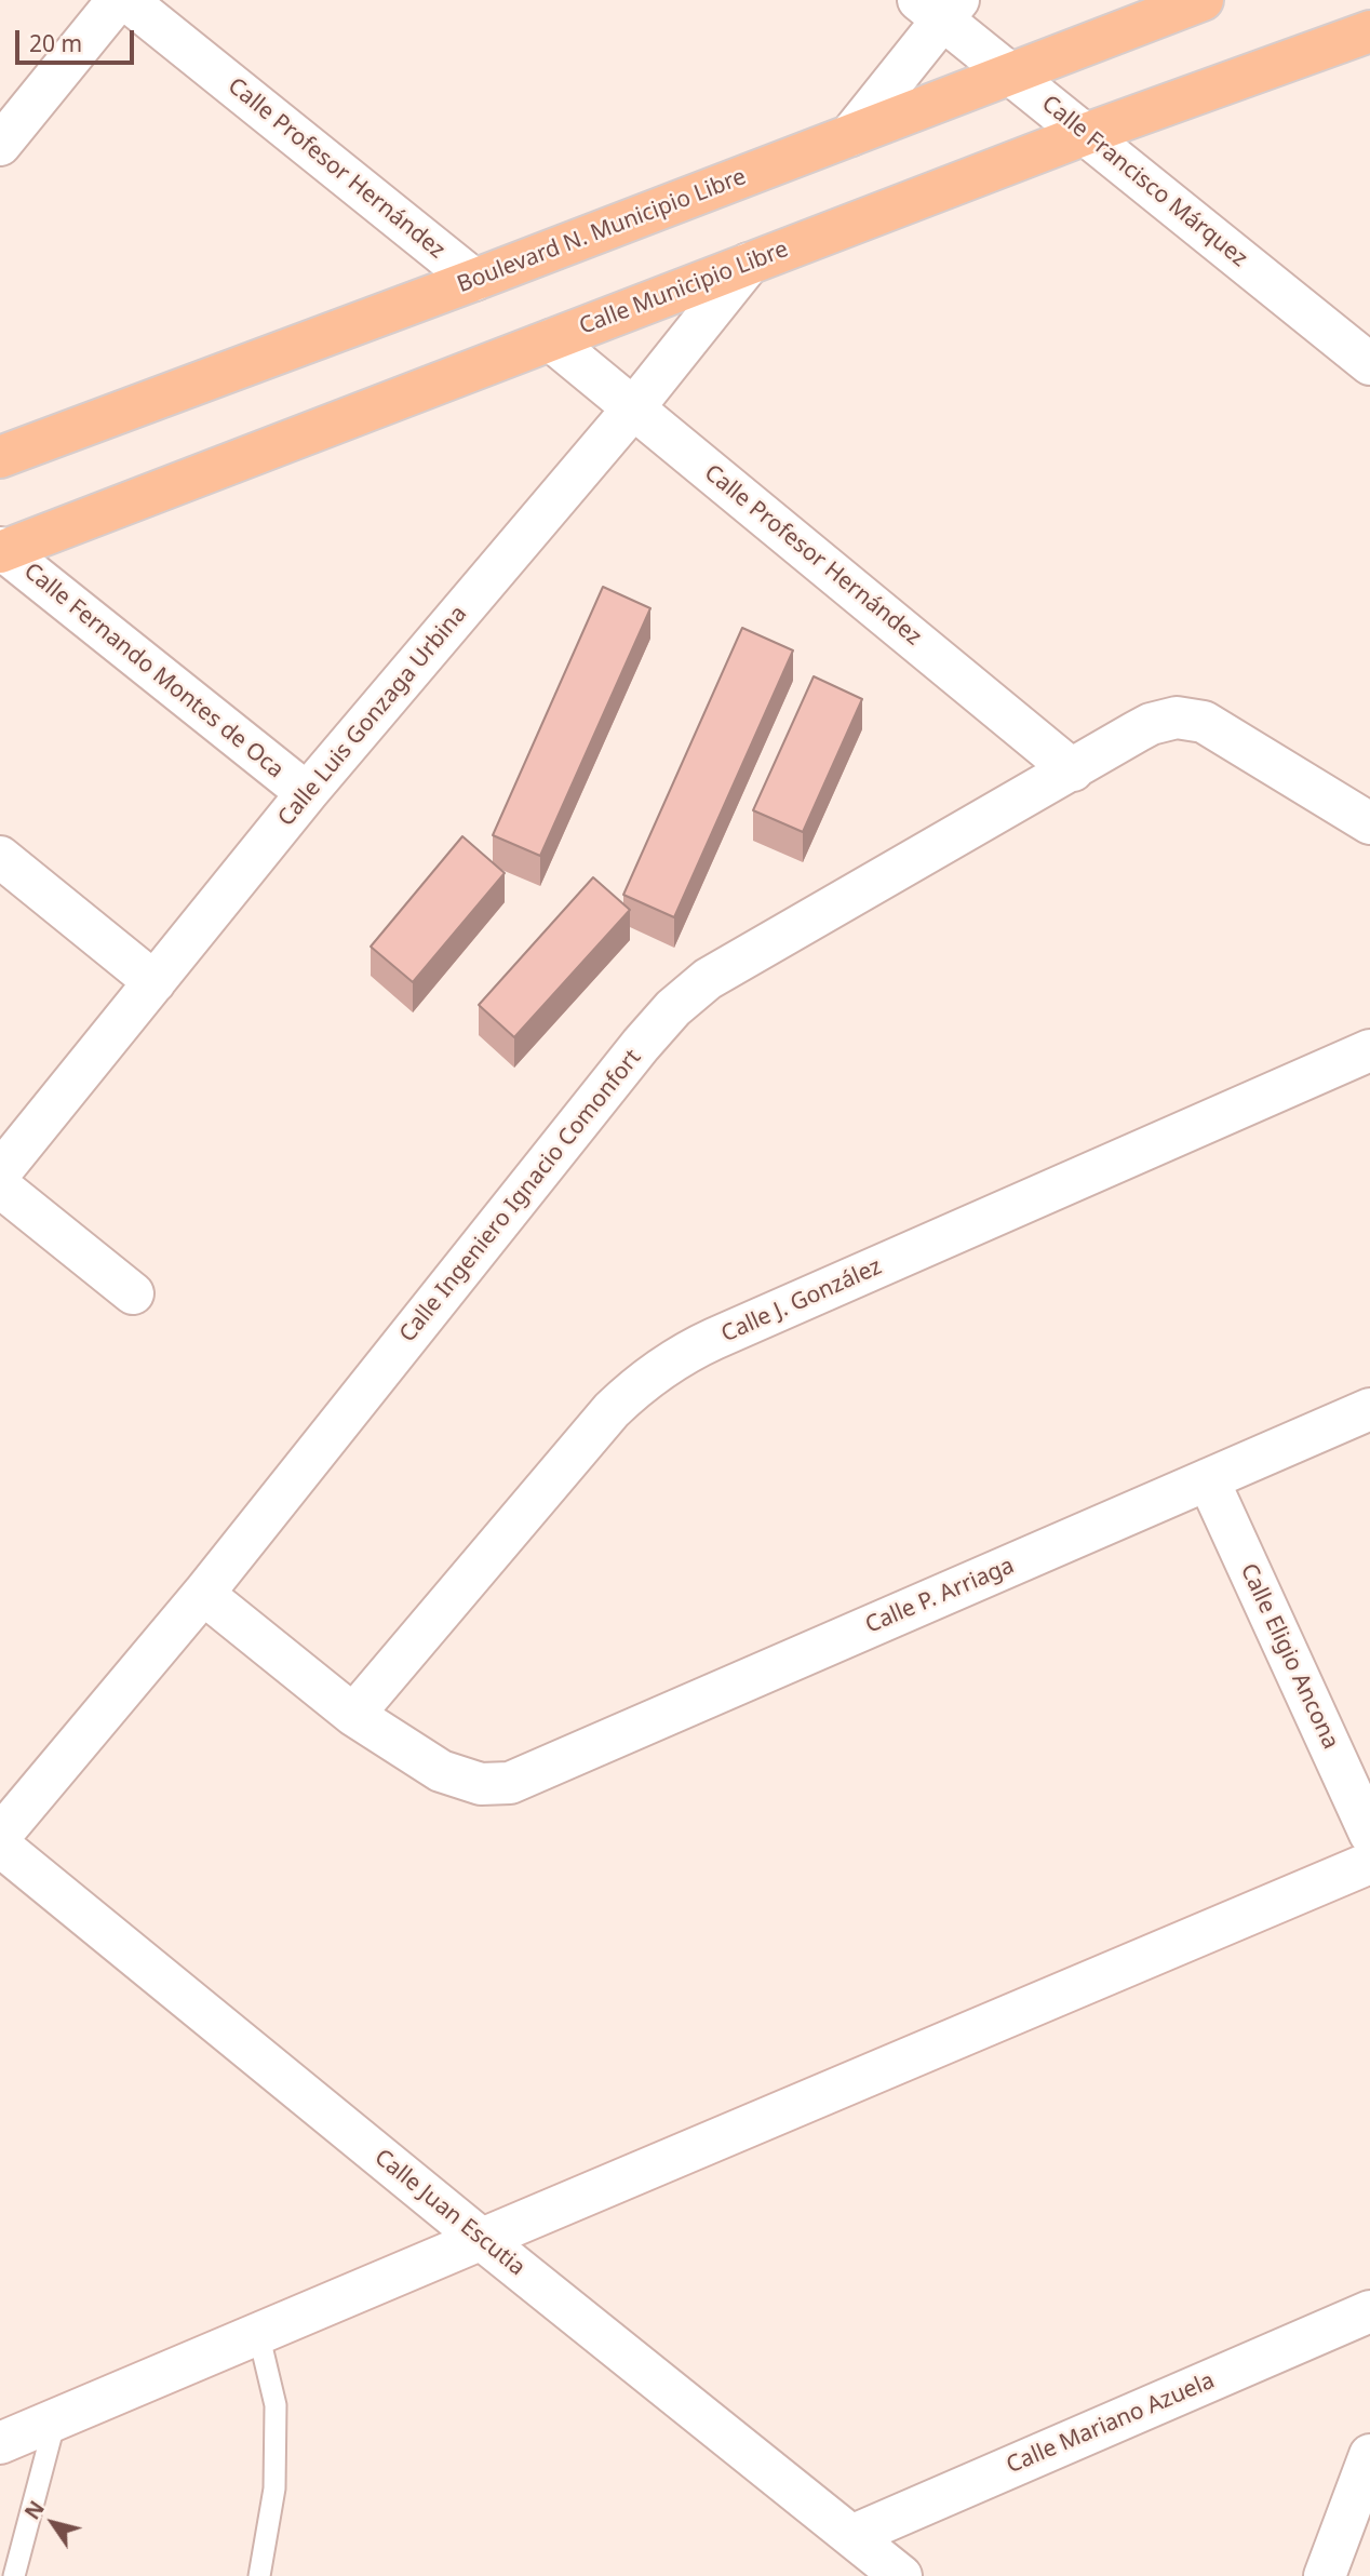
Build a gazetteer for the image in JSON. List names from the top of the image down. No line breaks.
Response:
{"streets":{"main road":["Boulevard N. Municipio Libre","Calle Municipio Libre"],"street":["Calle Profesor Hernández","Calle Francisco Márquez","Calle Fernando Montes de Oca","Calle Luis Gonzaga Urbina","Calle Ingeniero Ignacio Comonfort","Calle J. González","Calle P. Arriaga","Calle Eligio Ancona","Calle Juan Escutia","Calle Mariano Azuela"]},"crossings":[["Calle Profesor Hernández","Boulevard N. Municipio Libre"],["Calle Profesor Hernández","Calle Municipio Libre"],["Calle Profesor Hernández","Calle Luis Gonzaga Urbina"],["Calle Profesor Hernández","Calle Ingeniero Ignacio Comonfort"],["Calle Francisco Márquez","Boulevard N. Municipio Libre"],["Calle Francisco Márquez","Calle Municipio Libre"],["Calle Municipio Libre","Calle Fernando Montes de Oca"],["Calle Municipio Libre","Calle Luis Gonzaga Urbina"],["Calle Fernando Montes de Oca","Calle Luis Gonzaga Urbina"],["Calle J. González","Calle P. Arriaga"],["Calle P. Arriaga","Calle Eligio Ancona"],["Calle Juan Escutia","Calle Mariano Azuela"]],"scale_bar":"20 m","north":"top left"}
